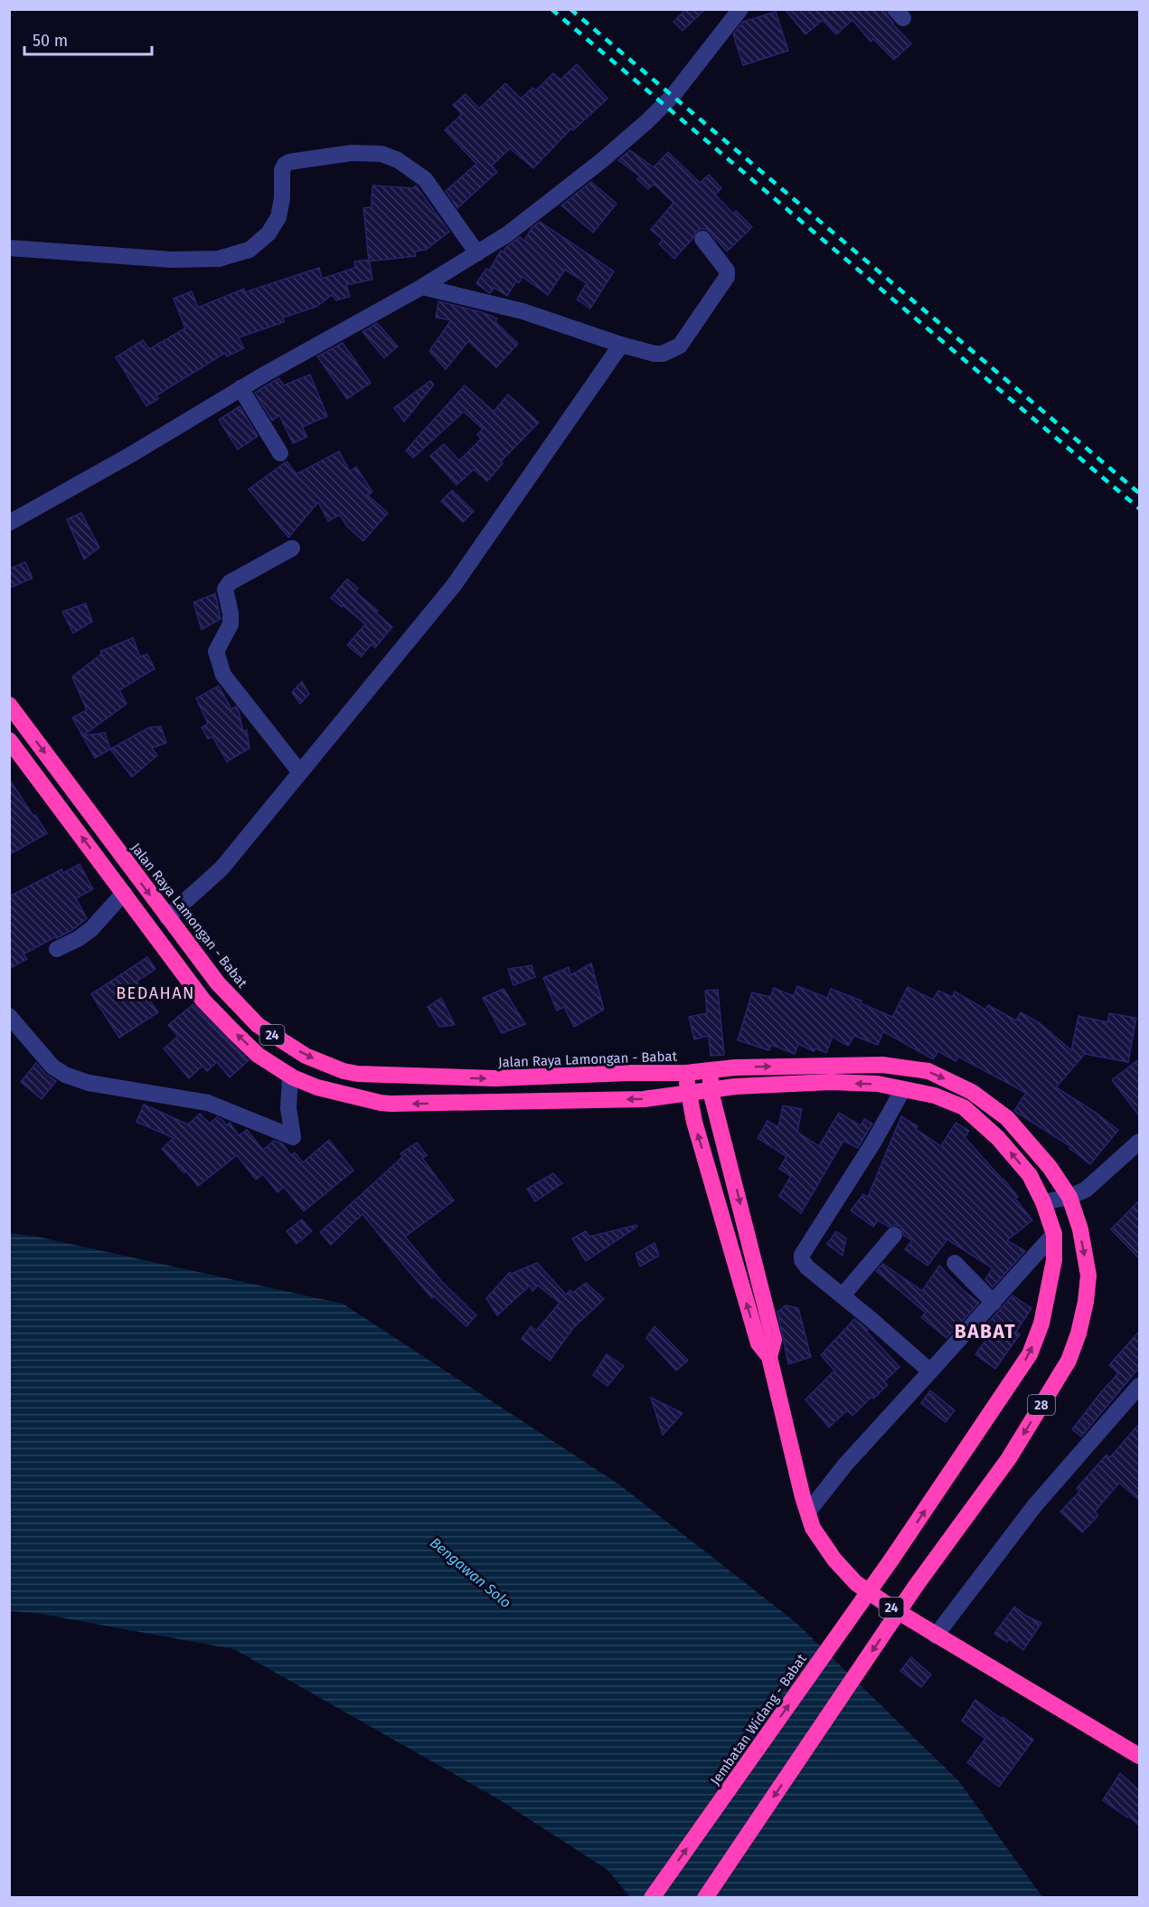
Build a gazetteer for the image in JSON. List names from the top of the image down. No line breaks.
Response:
{"streets":{"highway":["Jalan Raya Lamongan - Babat","24","28","Jembatan Widang - Babat"]},"crossings":[["Jalan Raya Lamongan - Babat","24"],["24","28"],["24","Jembatan Widang - Babat"]],"districts":["BEDAHAN","BABAT"],"water":["Bengawan Solo"],"scale_bar":"50 m"}
